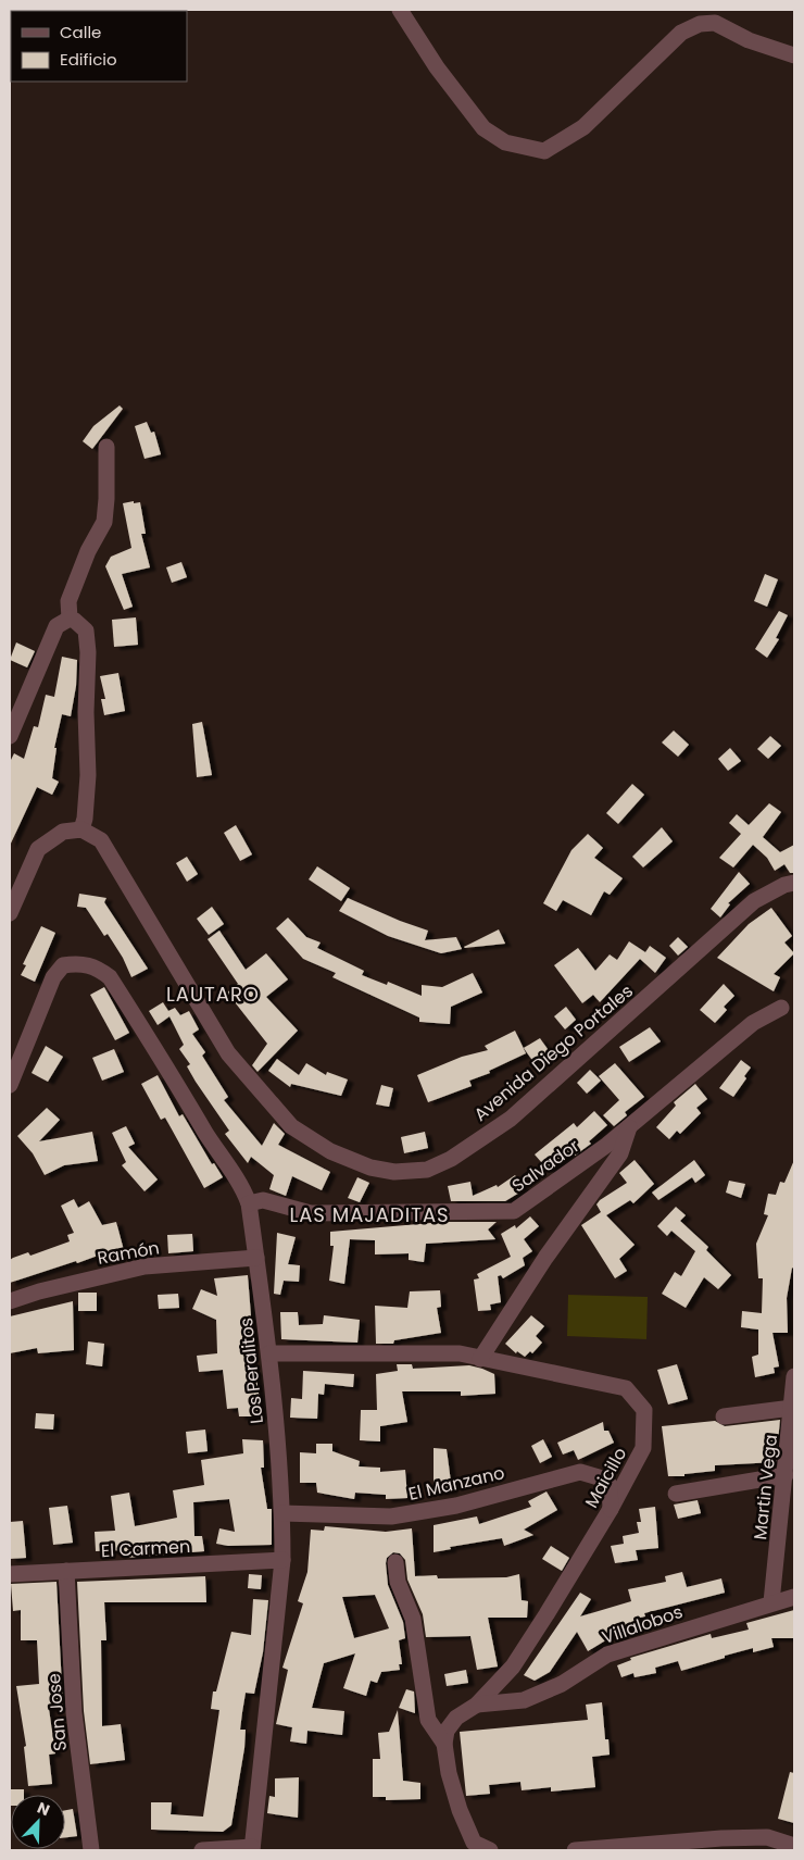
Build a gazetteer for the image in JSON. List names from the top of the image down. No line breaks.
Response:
{"streets":{"street":["Avenida Diego Portales","Salvador","Ramón","Los Peralitos","Maicillo","El Manzano","Martin Vega","El Carmen","Villalobos","San Jose"]},"crossings":[["Salvador","Los Peralitos"],["Salvador","Maicillo"],["Ramón","Los Peralitos"],["Los Peralitos","Maicillo"],["Los Peralitos","El Manzano"],["Los Peralitos","El Carmen"],["Maicillo","El Manzano"],["Maicillo","Villalobos"],["Martin Vega","Villalobos"],["El Carmen","San Jose"]],"districts":["LAUTARO","LAS MAJADITAS"],"legend":["Calle","Edificio"],"north":"top right"}
